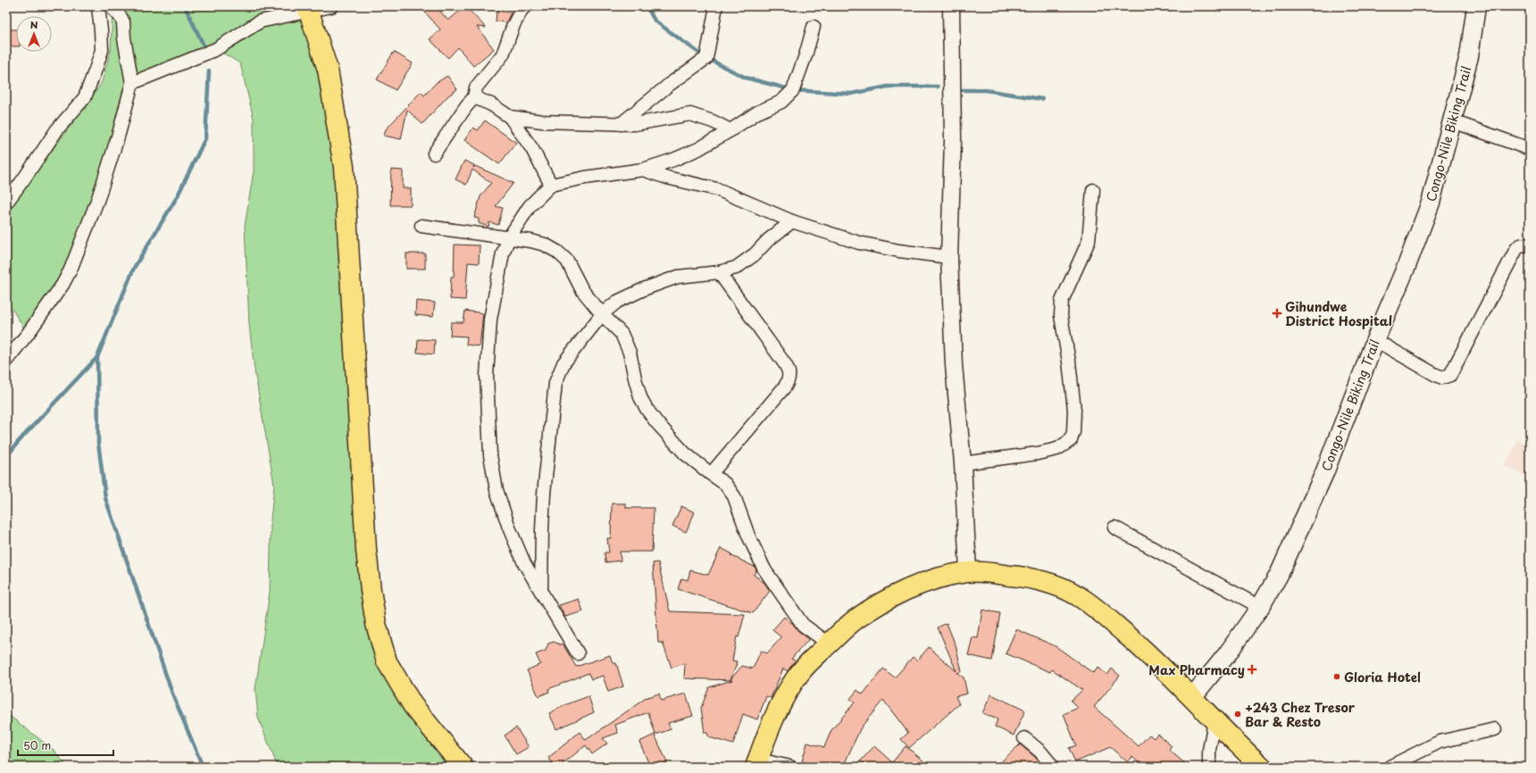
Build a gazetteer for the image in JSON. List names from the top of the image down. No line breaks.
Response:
{"streets":{"main road":["Congo-Nile Biking Trail"]},"places":{"health":["Gihundwe District Hospital","Max Pharmacy"],"other":["Gloria Hotel","+243 Chez Tresor Bar & Resto"]},"scale_bar":"50 m","north":"top"}
